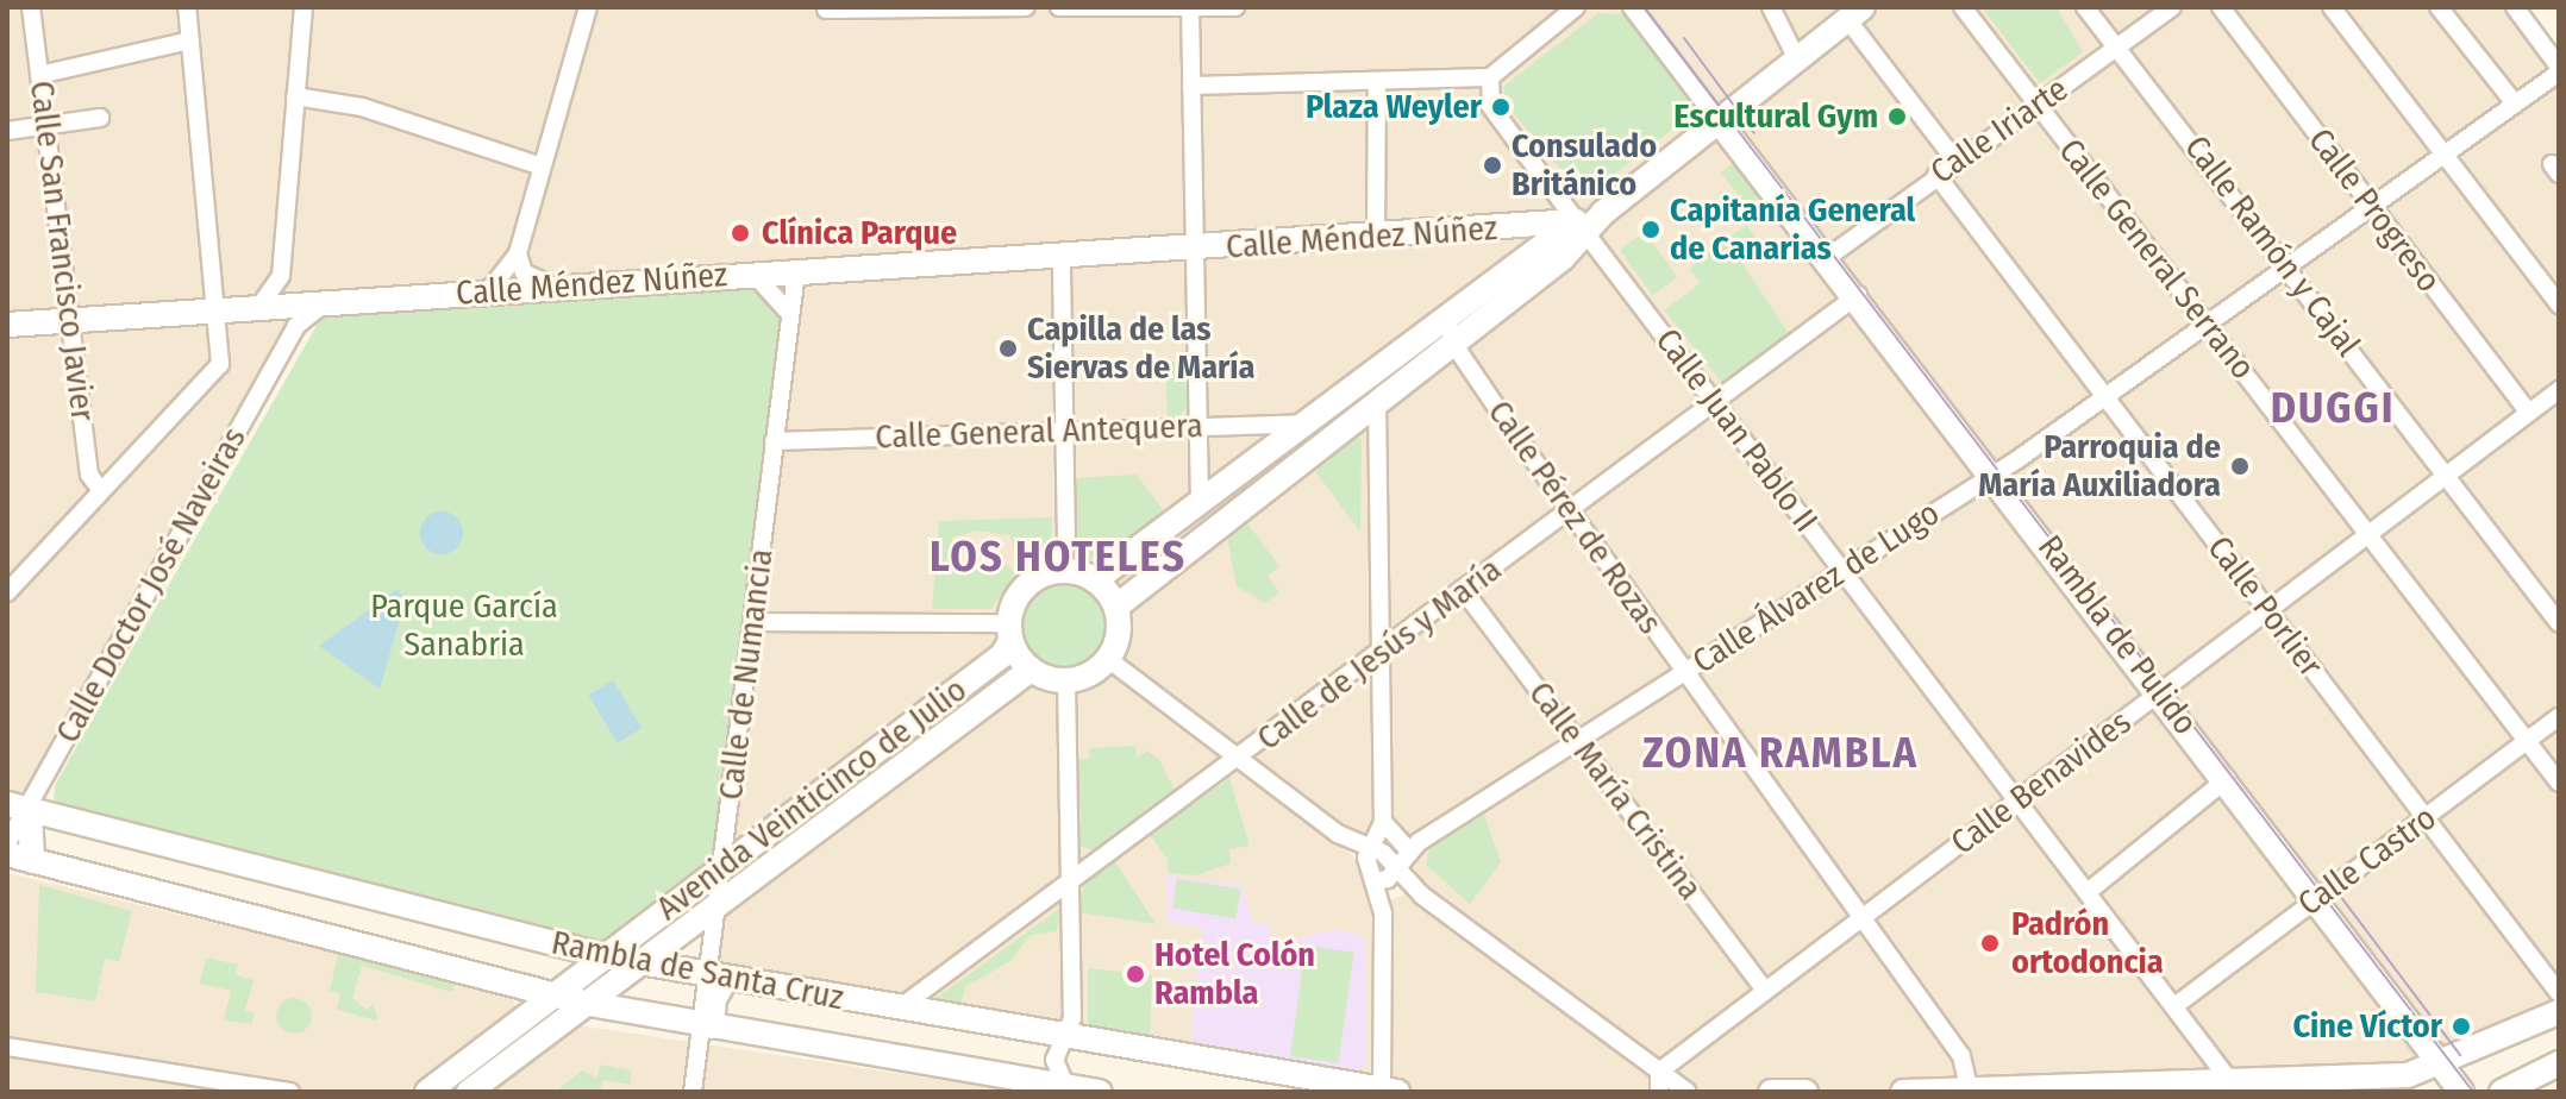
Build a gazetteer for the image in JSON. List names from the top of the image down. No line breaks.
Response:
{"streets":{"main road":["Calle Méndez Núñez","Rambla de Pulido","Avenida Veinticinco de Julio","Rambla de Santa Cruz"],"street":["Calle Iriarte","Calle Progreso","Calle Ramón y Cajal","Calle San Francisco Javier","Calle General Serrano","Calle Juan Pablo II","Calle General Antequera","Calle Pérez de Rozas","Calle Doctor José Naveiras","Calle Álvarez de Lugo","Calle Porlier","Calle de Jesús y María","Calle de Numancia","Calle Benavides","Calle María Cristina","Calle Castro"]},"crossings":[["Calle Iriarte","Calle Ramón y Cajal"],["Calle Iriarte","Calle General Serrano"],["Calle Iriarte","Calle Porlier"],["Calle Iriarte","Rambla de Pulido"],["Calle Progreso","Calle Álvarez de Lugo"],["Calle Progreso","Calle Benavides"],["Calle Méndez Núñez","Calle San Francisco Javier"],["Calle Méndez Núñez","Calle Juan Pablo II"],["Calle Méndez Núñez","Calle Doctor José Naveiras"],["Calle Méndez Núñez","Calle de Numancia"],["Calle Ramón y Cajal","Calle Álvarez de Lugo"],["Calle Ramón y Cajal","Calle Benavides"],["Calle General Serrano","Calle Álvarez de Lugo"],["Calle General Serrano","Calle Benavides"],["Calle General Serrano","Calle Castro"],["Calle Juan Pablo II","Calle Álvarez de Lugo"],["Calle Juan Pablo II","Calle de Jesús y María"],["Calle Juan Pablo II","Calle Benavides"],["Calle Juan Pablo II","Calle Castro"],["Calle General Antequera","Calle de Numancia"],["Calle Pérez de Rozas","Calle Álvarez de Lugo"],["Calle Pérez de Rozas","Calle de Jesús y María"],["Calle Pérez de Rozas","Calle Benavides"],["Calle Doctor José Naveiras","Rambla de Santa Cruz"],["Calle Álvarez de Lugo","Calle Porlier"],["Calle Álvarez de Lugo","Rambla de Pulido"],["Calle Álvarez de Lugo","Calle María Cristina"],["Calle Porlier","Calle Benavides"],["Calle Porlier","Calle Castro"],["Rambla de Pulido","Calle de Jesús y María"],["Rambla de Pulido","Calle Benavides"],["Rambla de Pulido","Calle Castro"],["Calle de Jesús y María","Calle María Cristina"],["Calle de Jesús y María","Rambla de Santa Cruz"],["Calle de Numancia","Avenida Veinticinco de Julio"],["Calle de Numancia","Rambla de Santa Cruz"],["Calle Benavides","Calle María Cristina"],["Avenida Veinticinco de Julio","Rambla de Santa Cruz"]],"districts":["DUGGI","LOS HOTELES","ZONA RAMBLA"],"parks":["Parque García Sanabria"],"places":["Plaza Weyler","Escultural Gym","Consulado Británico","Capitanía General de Canarias","Clínica Parque","Capilla de las Siervas de María","Parroquia de María Auxiliadora","Padrón ortodoncia","Hotel Colón Rambla","Cine Víctor"]}
